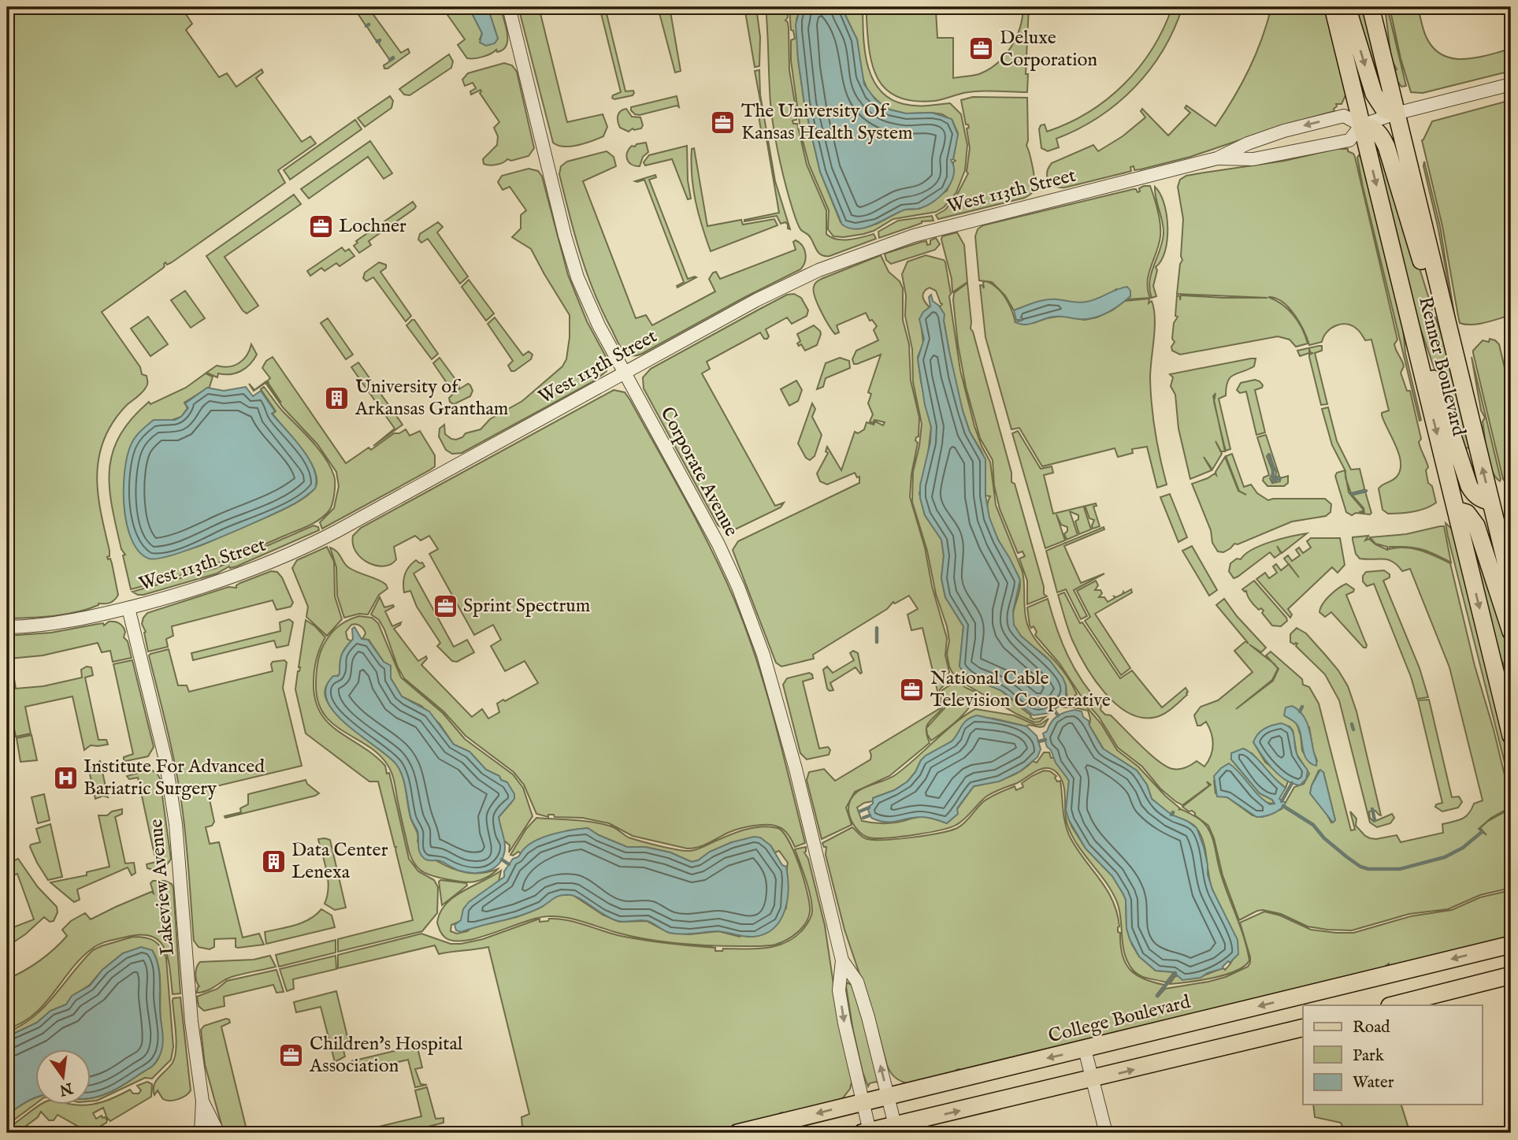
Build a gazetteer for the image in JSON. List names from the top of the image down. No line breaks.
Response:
{"streets":{"main road":["Renner Boulevard","College Boulevard"],"street":["West 113th Street","Corporate Avenue","Lakeview Avenue"]},"crossings":[["West 113th Street","Renner Boulevard"],["West 113th Street","Corporate Avenue"],["West 113th Street","Lakeview Avenue"],["Corporate Avenue","College Boulevard"]],"places":{"office":["Deluxe Corporation","The University Of Kansas Health System","Lochner","Sprint Spectrum","National Cable Television Cooperative","Children's Hospital Association"],"building":["University of Arkansas Grantham","Data Center Lenexa"],"hospital":["Institute For Advanced Bariatric Surgery"]},"legend":["Road","Park","Water"],"north":"bottom"}
